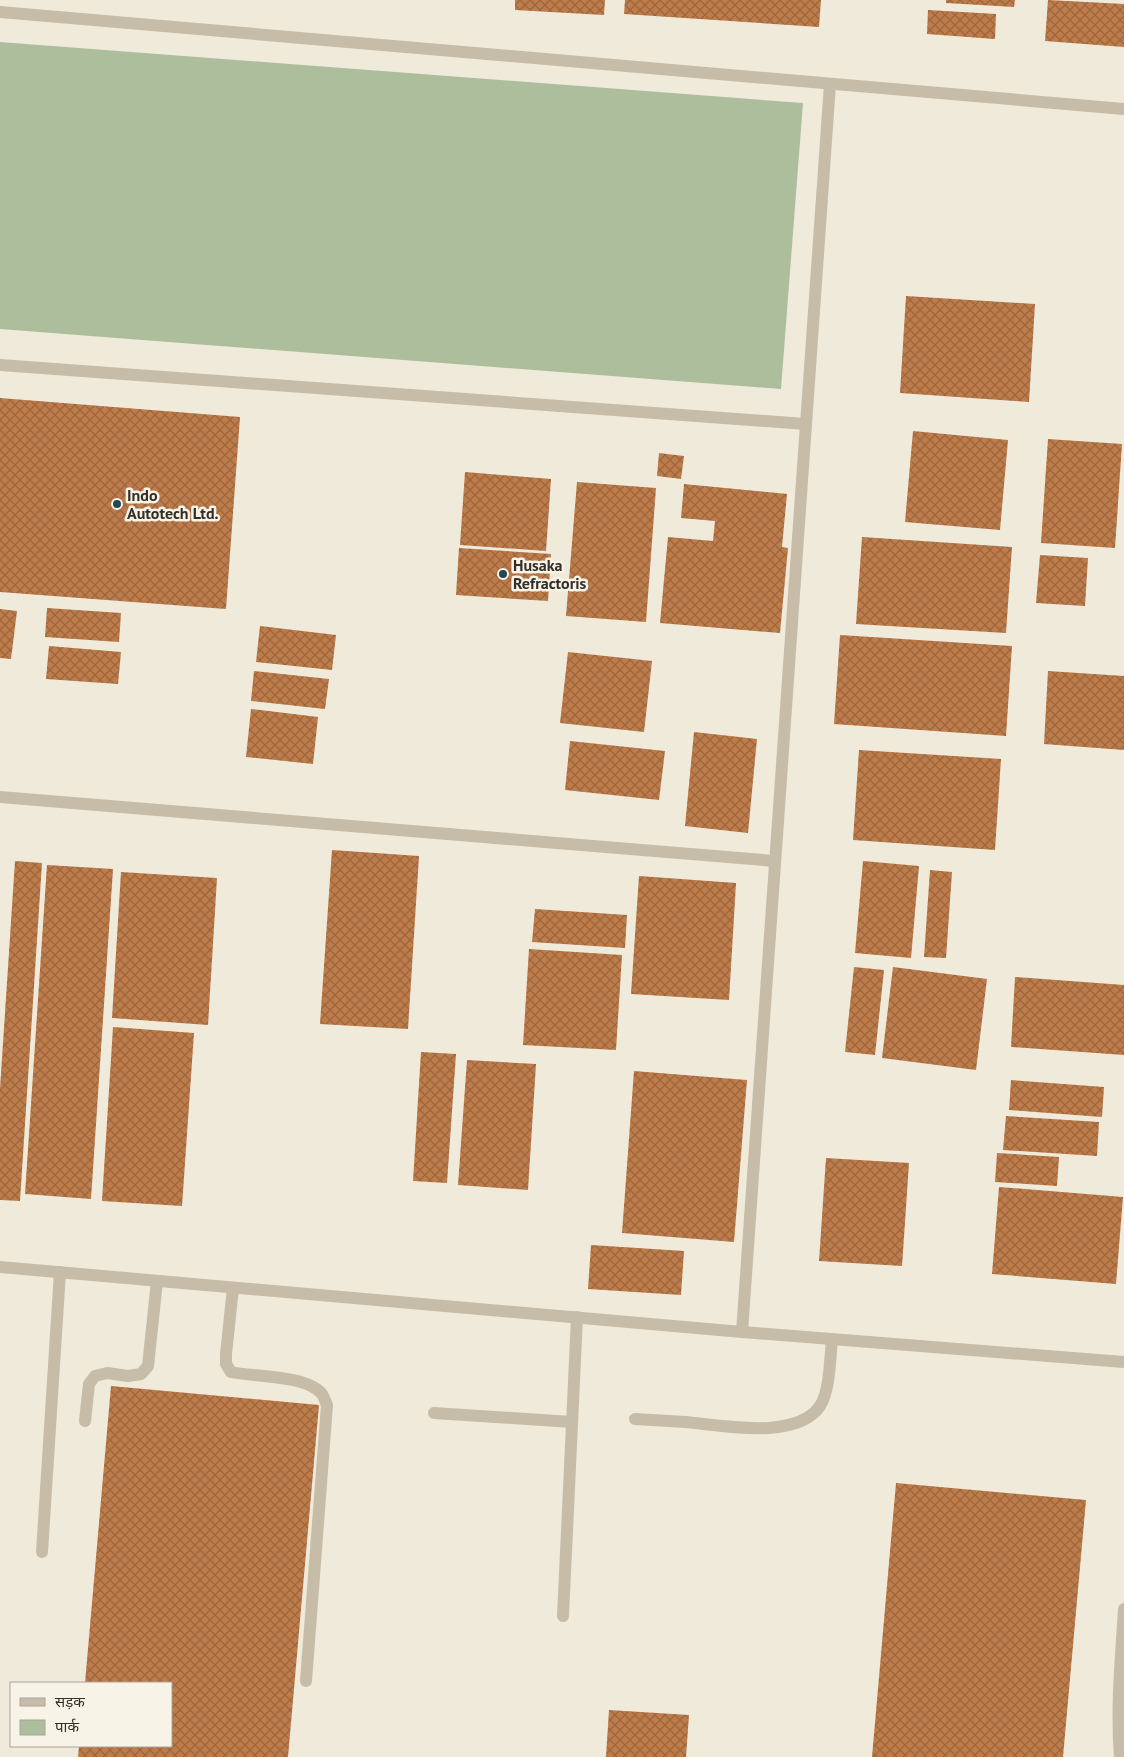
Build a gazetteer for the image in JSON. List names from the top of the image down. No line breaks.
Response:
{"places":["Indo Autotech Ltd.","Husaka Refractoris"],"legend":["सड़क","पार्क"]}
